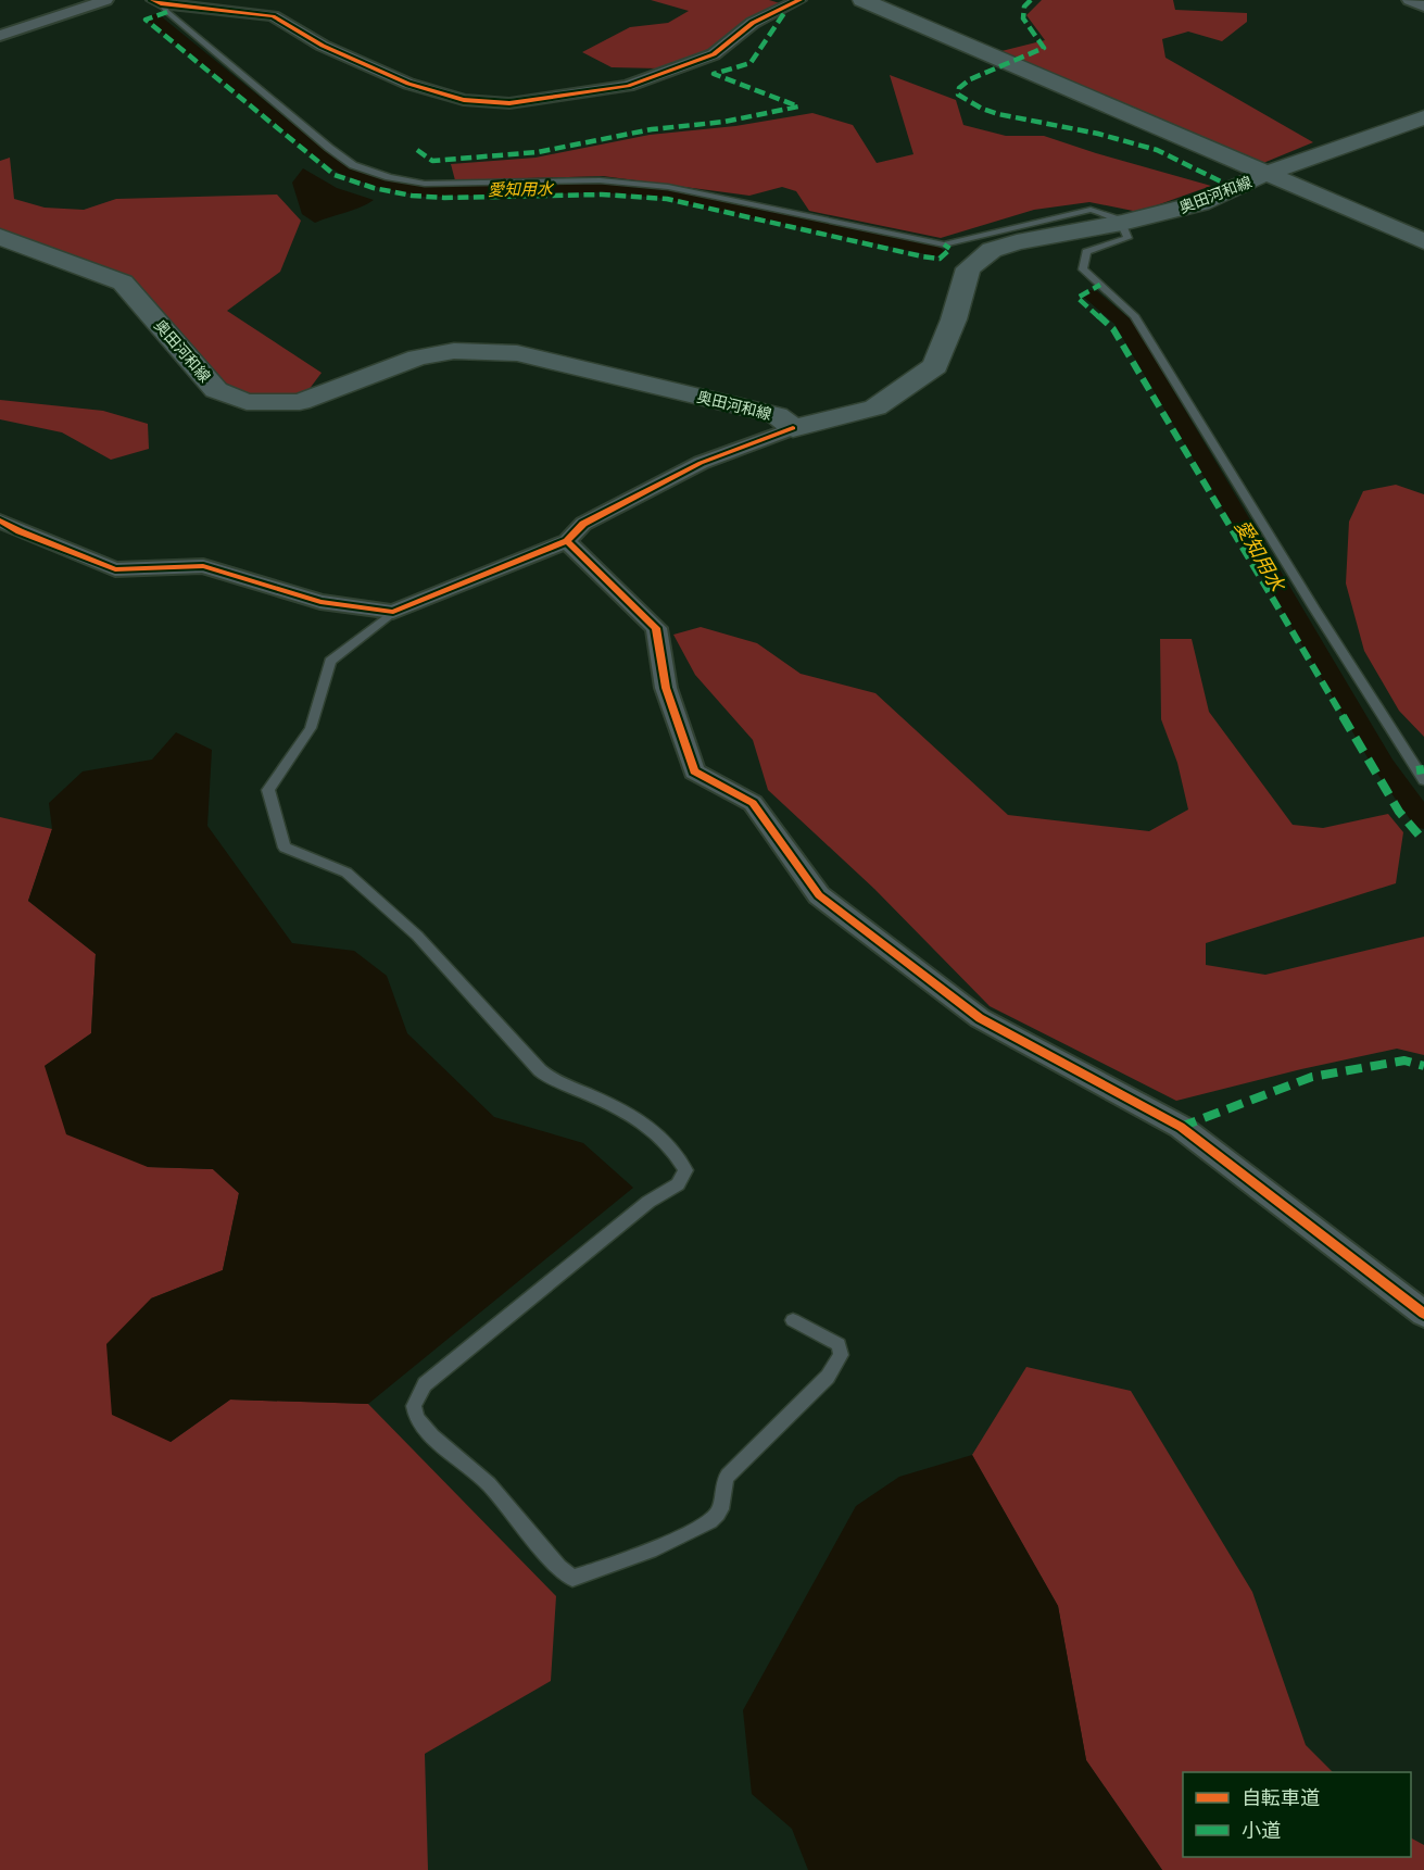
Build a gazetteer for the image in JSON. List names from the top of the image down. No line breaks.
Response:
{"streets":{"main road":["奥田河和線"]},"water":["愛知用水"],"legend":["自転車道","小道"]}
